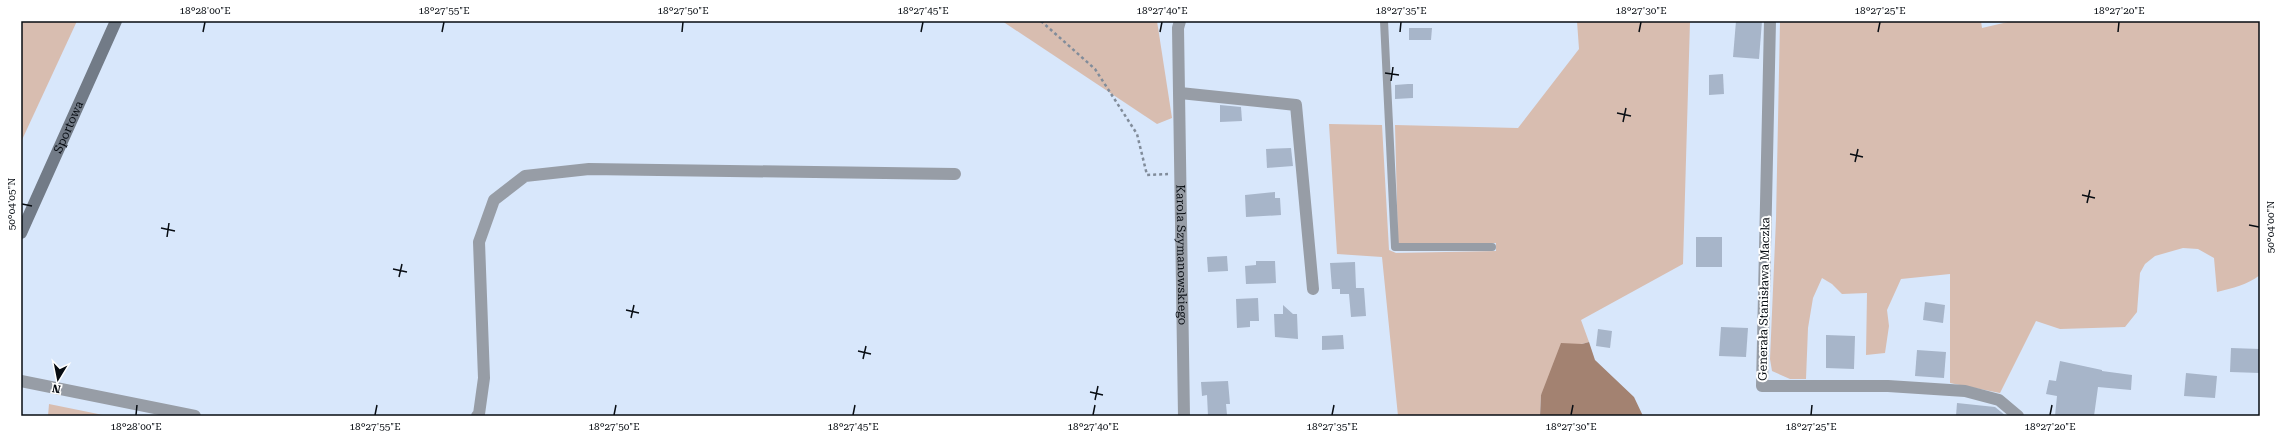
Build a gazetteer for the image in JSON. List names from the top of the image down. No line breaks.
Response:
{"streets":{"street":["Sportowa","Karola Szymanowskiego","Generała Stanisława Maczka"]},"north":"bottom","coordinates":["18°28'00\"E","18°27'55\"E","18°27'50\"E","18°27'45\"E","18°27'40\"E","18°27'35\"E","18°27'30\"E","18°27'25\"E","18°27'20\"E","50°04'05\"N","50°04'00\"N"]}
